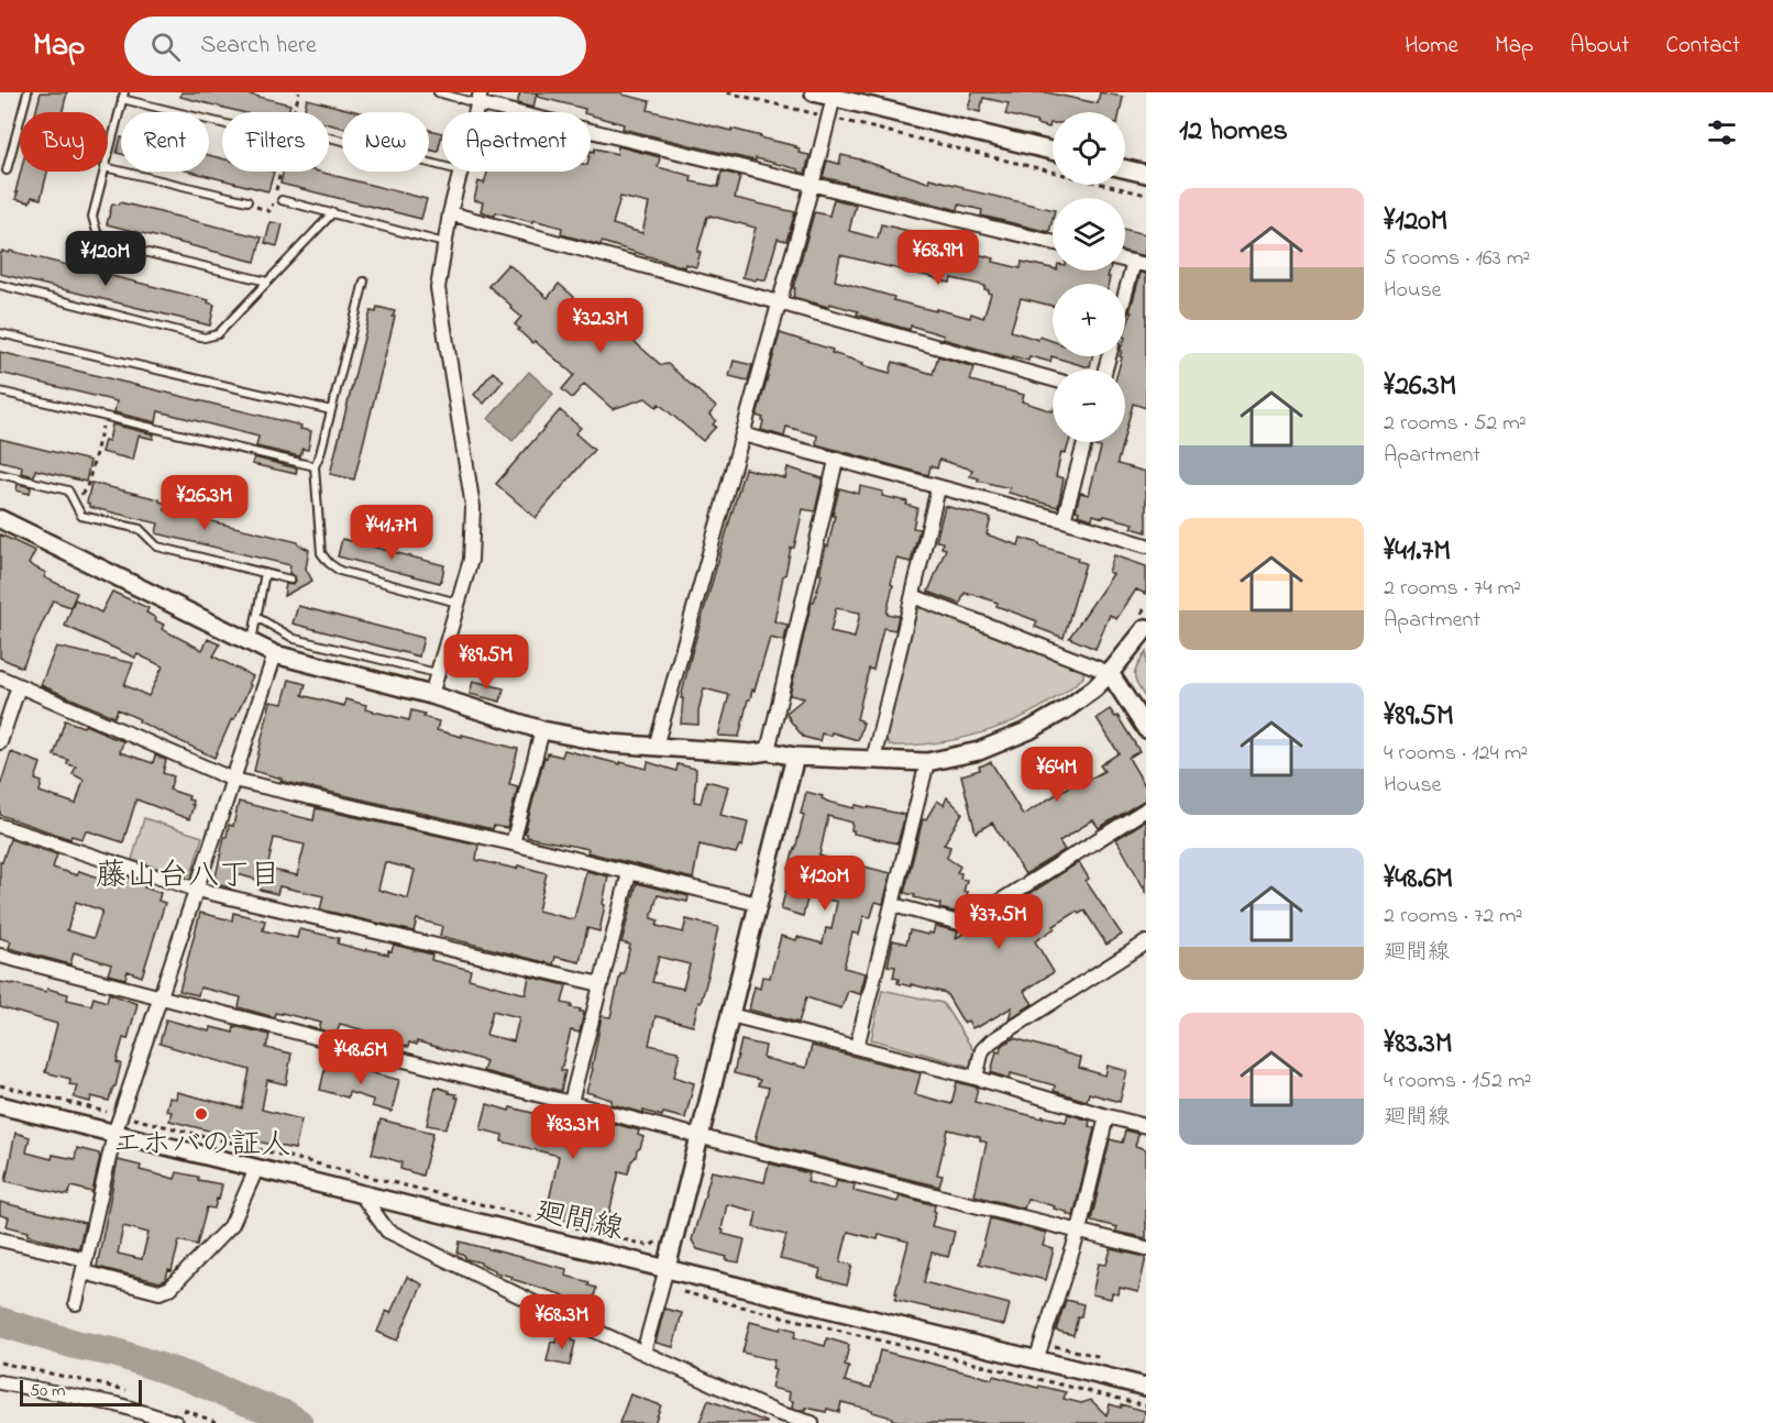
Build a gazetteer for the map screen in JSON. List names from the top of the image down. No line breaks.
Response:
{"streets":{"street":["廻間線"]},"districts":["藤山台八丁目"],"places":["エホバの証人"],"scale_bar":"50 m","page":{"header":"Map","search":"Search here","nav":["Home","Map","About","Contact"],"heading":"12 homes","map_buttons":["+","−"],"chip":["Buy","Rent","Filters","New","Apartment"],"list":[{"name":"¥120M","note":"5 rooms · 163 m² · House"},{"name":"¥26.3M","note":"2 rooms · 52 m² · Apartment"},{"name":"¥41.7M","note":"2 rooms · 74 m² · Apartment"},{"name":"¥89.5M","note":"4 rooms · 124 m² · House"},{"name":"¥48.6M","note":"2 rooms · 72 m² · 廻間線"},{"name":"¥83.3M","note":"4 rooms · 152 m² · 廻間線"}],"price":["¥68.9M","¥120M","¥32.3M","¥26.3M","¥41.7M","¥89.5M","¥64M","¥120M","¥37.5M","¥48.6M","¥83.3M","¥68.3M"],"scale":"50 m"}}
